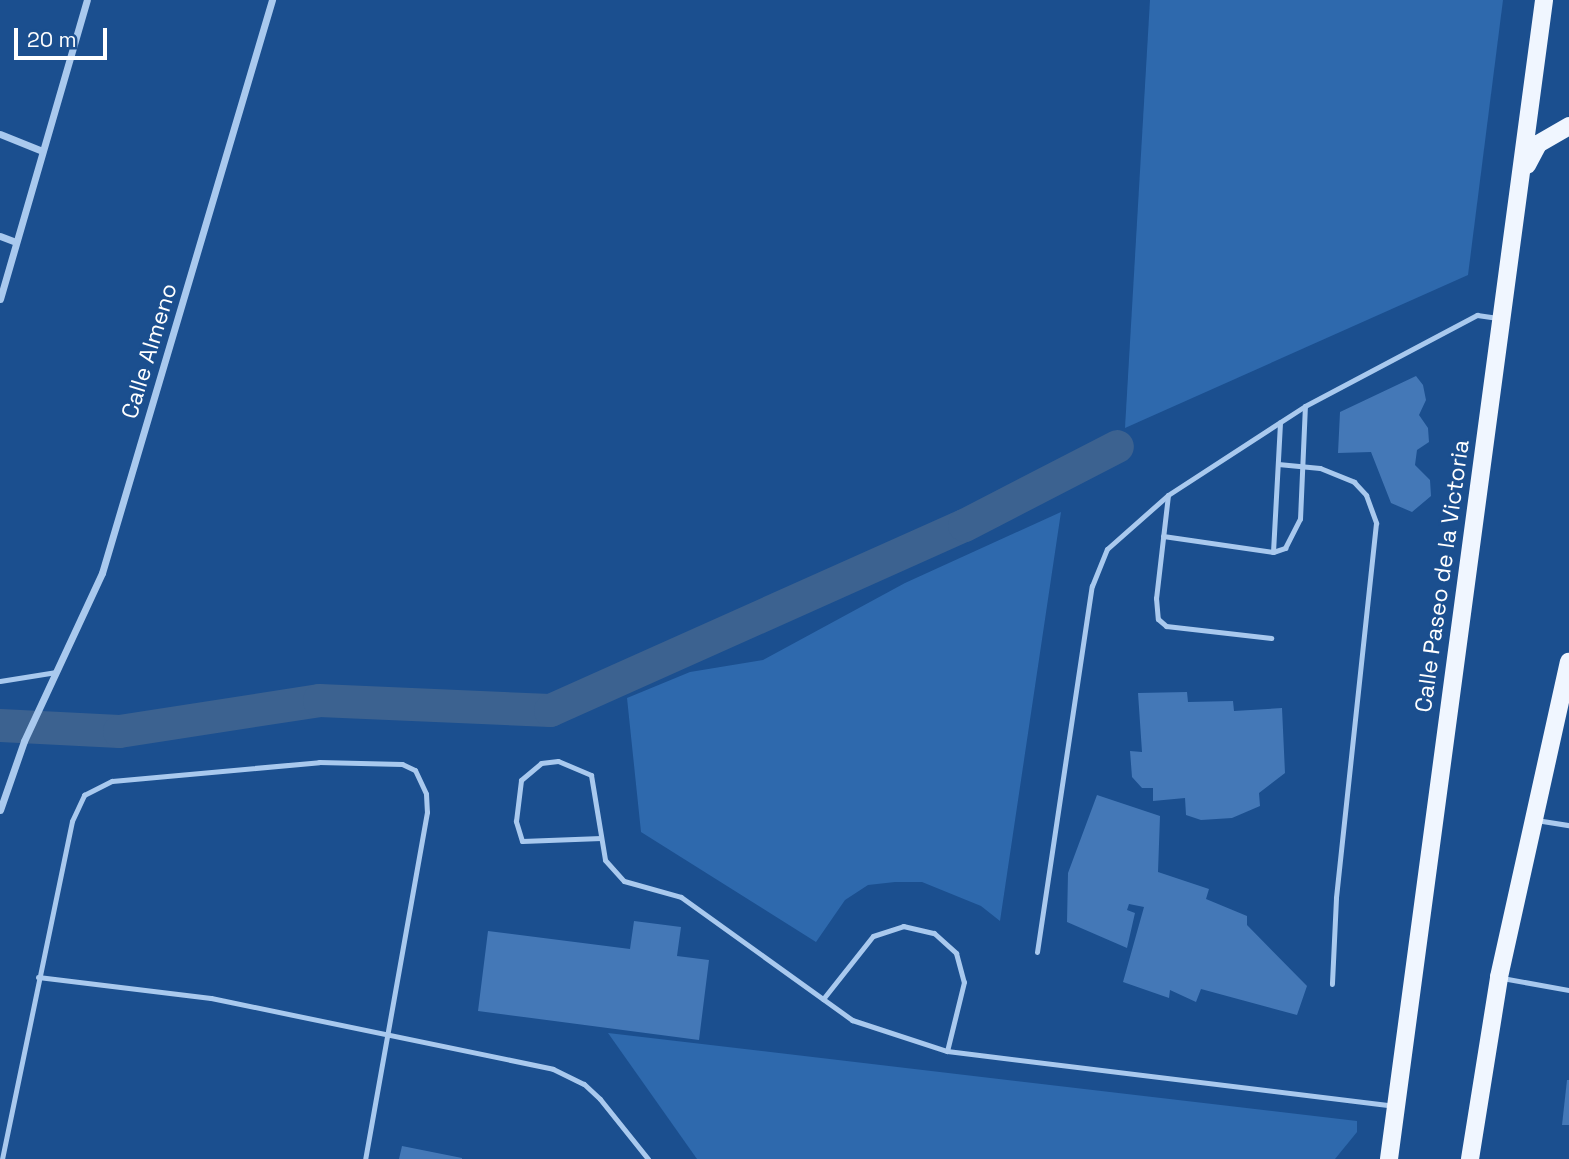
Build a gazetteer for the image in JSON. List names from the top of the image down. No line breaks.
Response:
{"streets":{"main road":["Calle Paseo de la Victoria"],"street":["Calle Almeno"]},"scale_bar":"20 m"}
